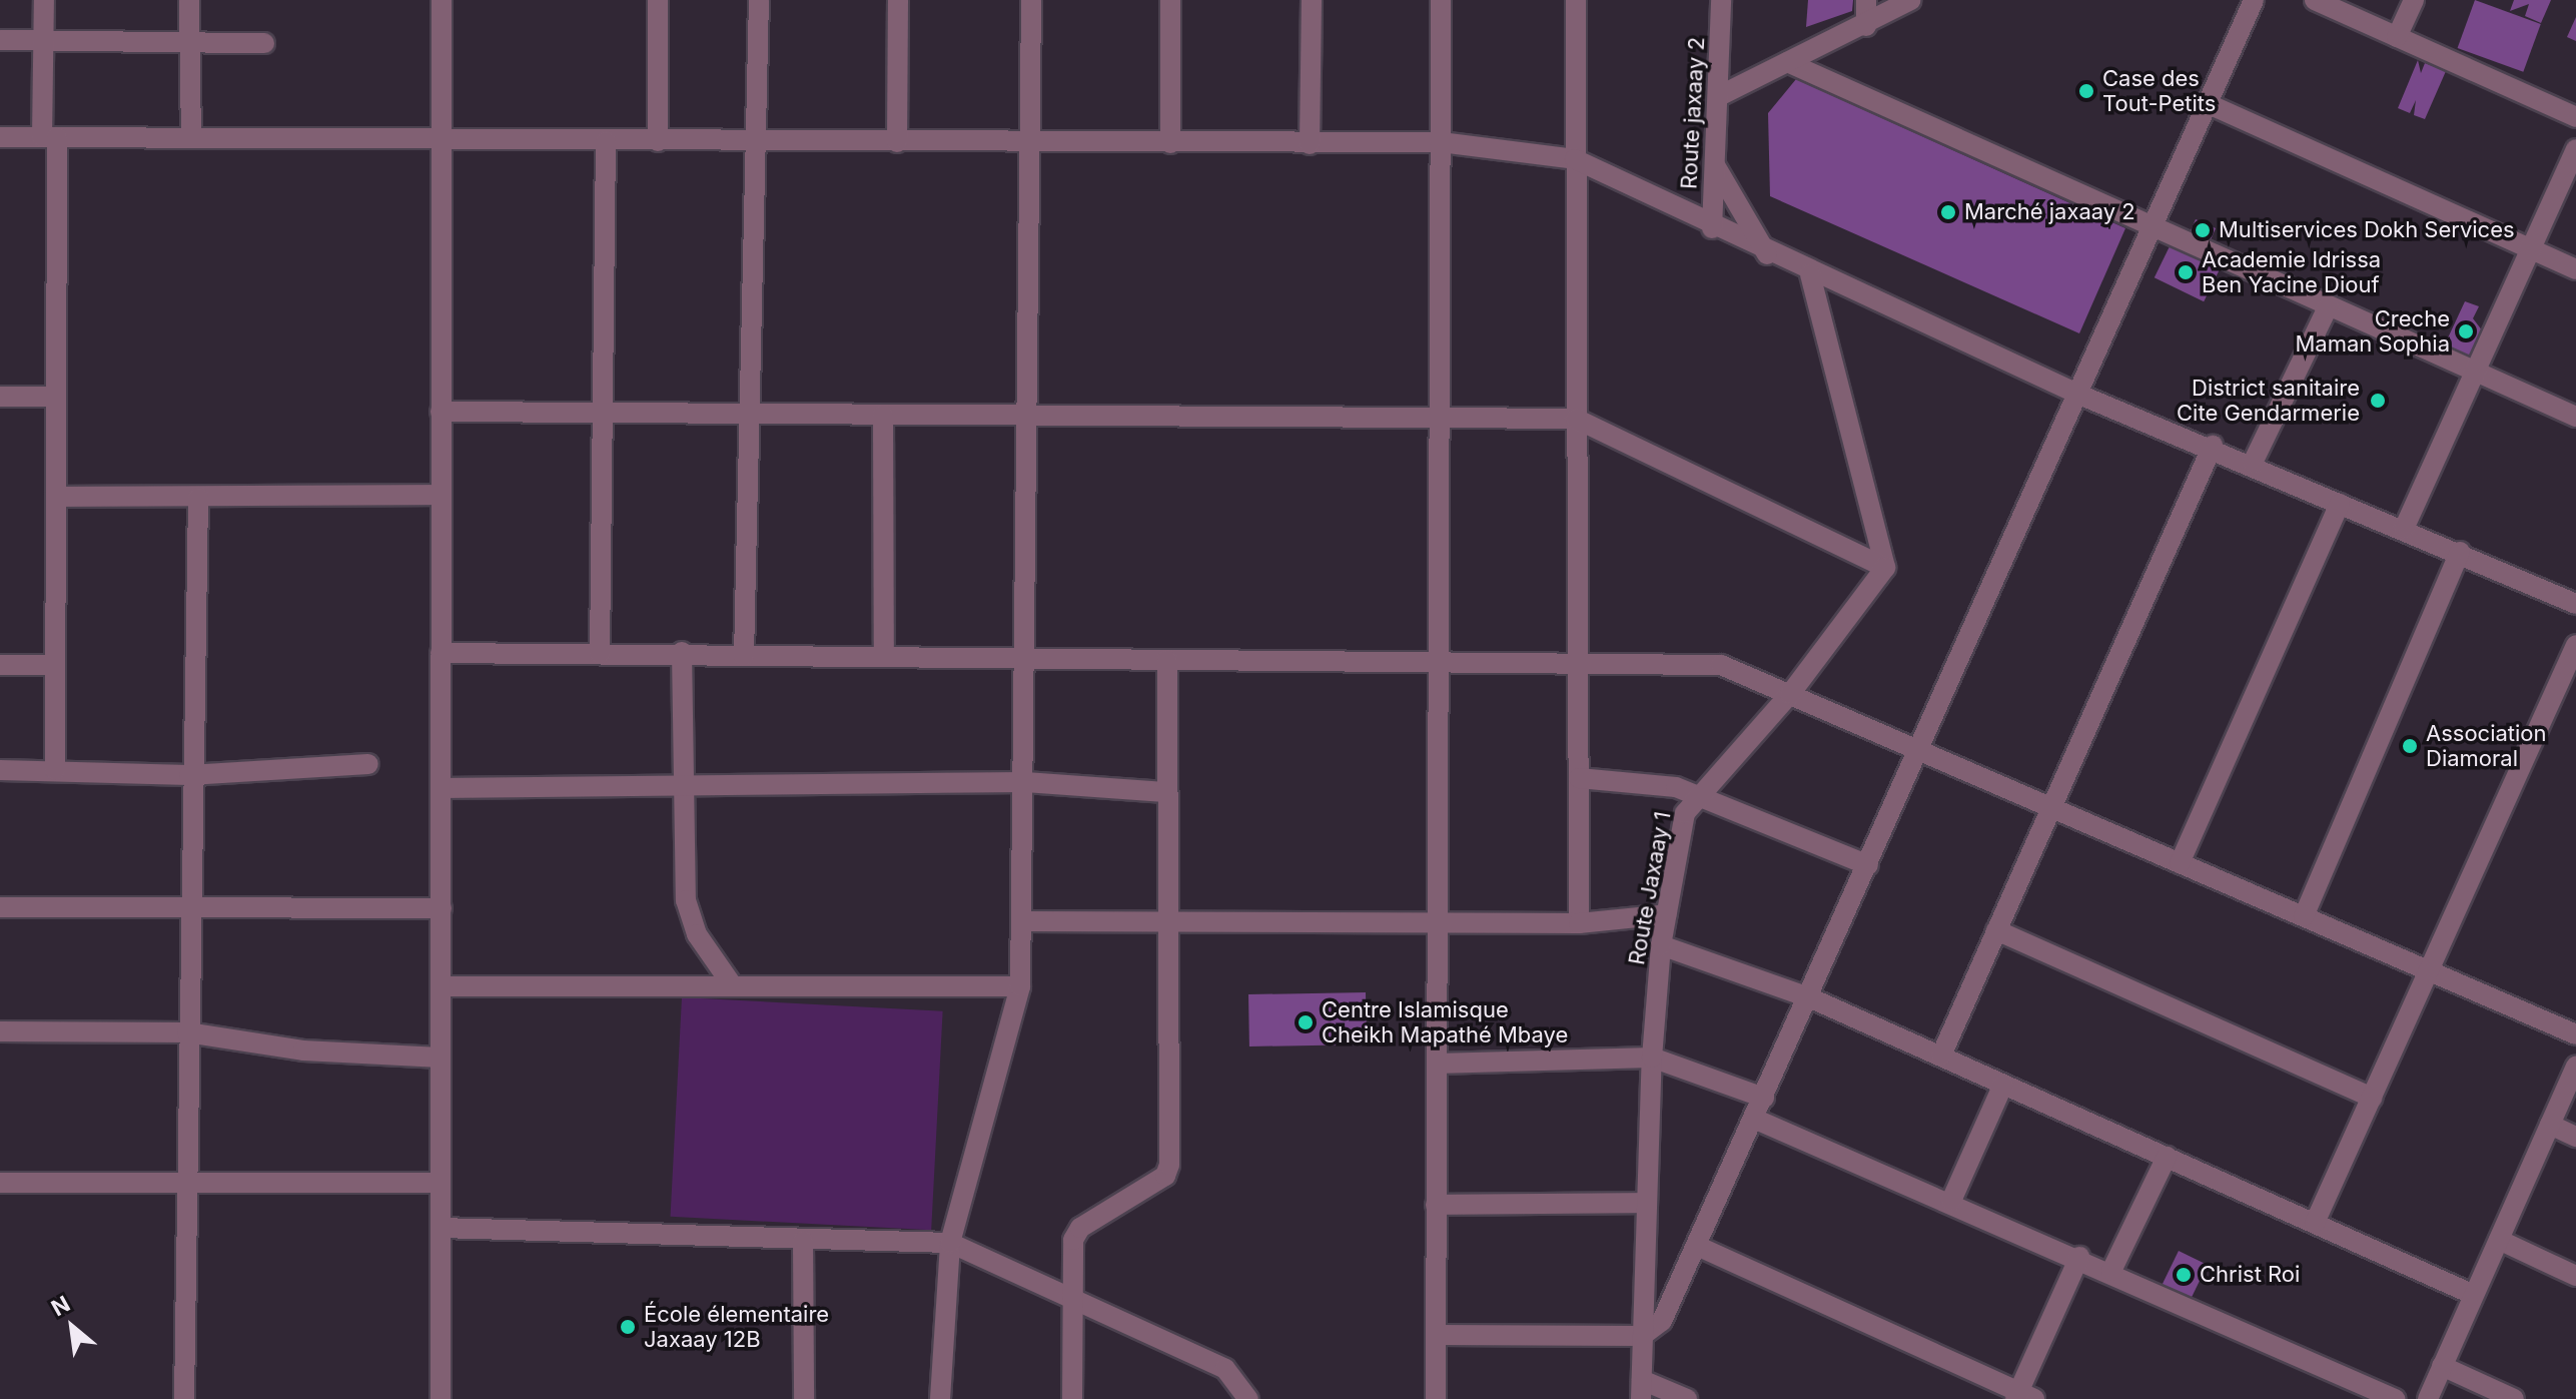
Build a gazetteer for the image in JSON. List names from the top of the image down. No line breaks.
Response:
{"streets":{"street":["Route jaxaay 2","Route Jaxaay 1"]},"places":["Case des Tout-Petits","Marché jaxaay 2","Multiservices Dokh Services","Academie Idrissa Ben Yacine Diouf","Creche Maman Sophia","District sanitaire Cite Gendarmerie","Association Diamoral","Centre Islamisque Cheikh Mapathé Mbaye","Christ Roi","École élementaire Jaxaay 12B"],"north":"top left"}
